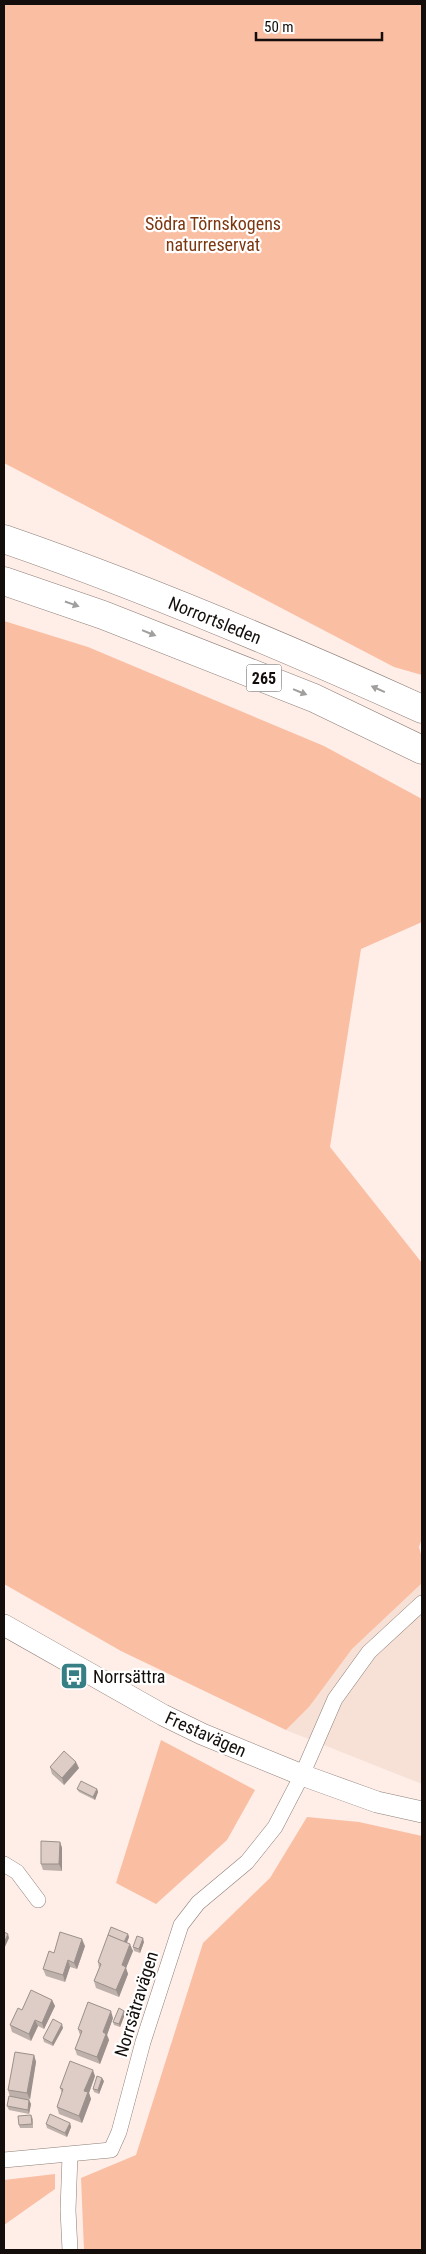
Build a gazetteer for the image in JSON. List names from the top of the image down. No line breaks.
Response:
{"streets":{"highway":["Norrortsleden","265"],"street":["Frestavägen","Norrsätravägen"]},"crossings":[["Frestavägen","Norrsätravägen"]],"parks":["Södra Törnskogens naturreservat"],"places":{"bus stop":["Norrsättra"]},"scale_bar":"50 m"}
